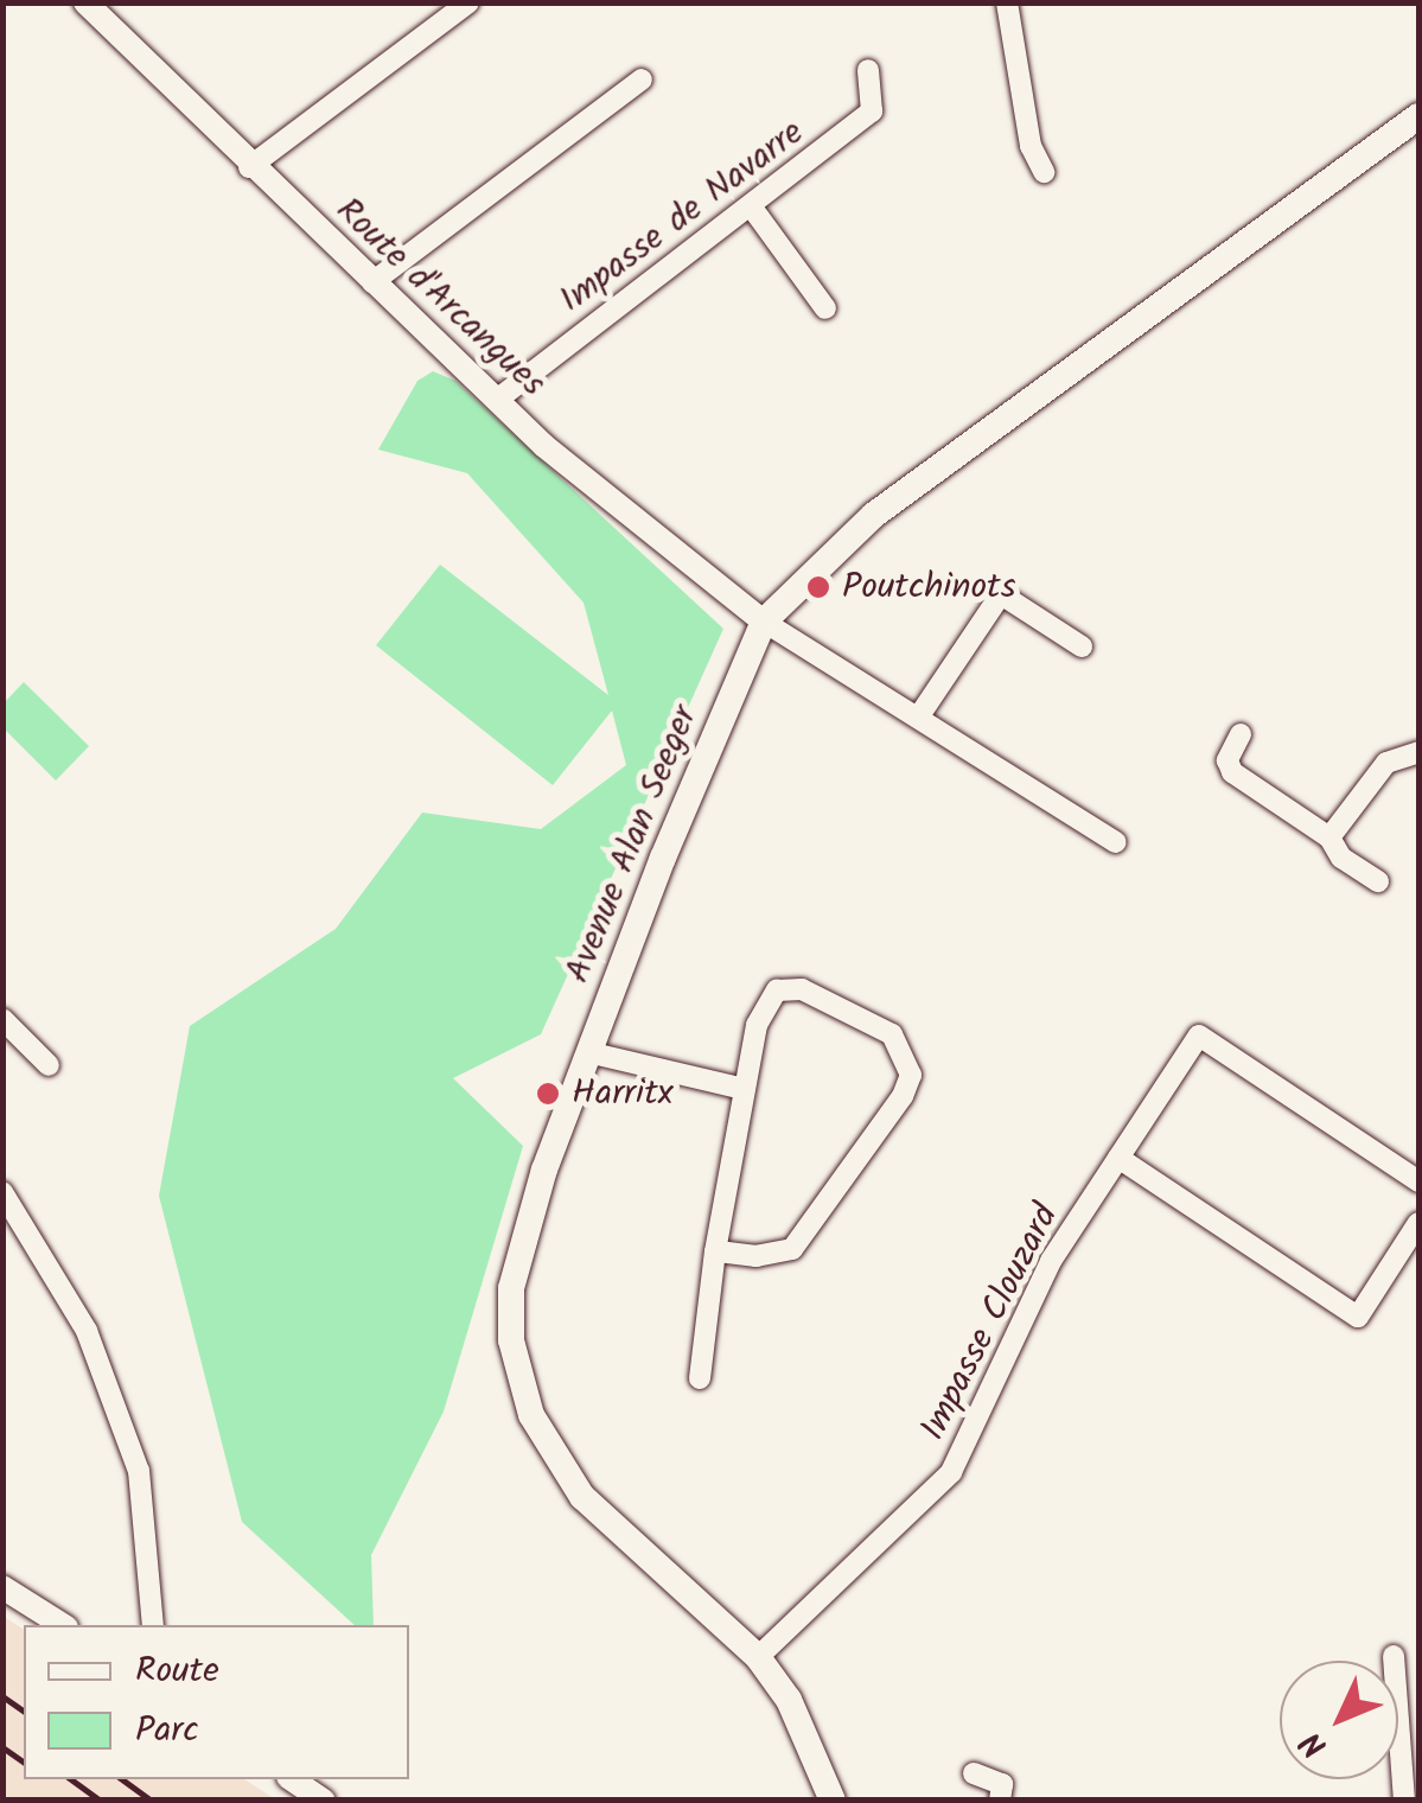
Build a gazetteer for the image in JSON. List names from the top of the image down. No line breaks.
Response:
{"streets":{"main road":["Avenue Alan Seeger"],"street":["Impasse de Navarre","Route d'Arcangues","Impasse Clouzard"]},"crossings":[["Impasse de Navarre","Route d'Arcangues"],["Route d'Arcangues","Avenue Alan Seeger"],["Avenue Alan Seeger","Impasse Clouzard"]],"places":["Poutchinots","Harritx"],"legend":["Route","Parc"],"north":"bottom left"}
